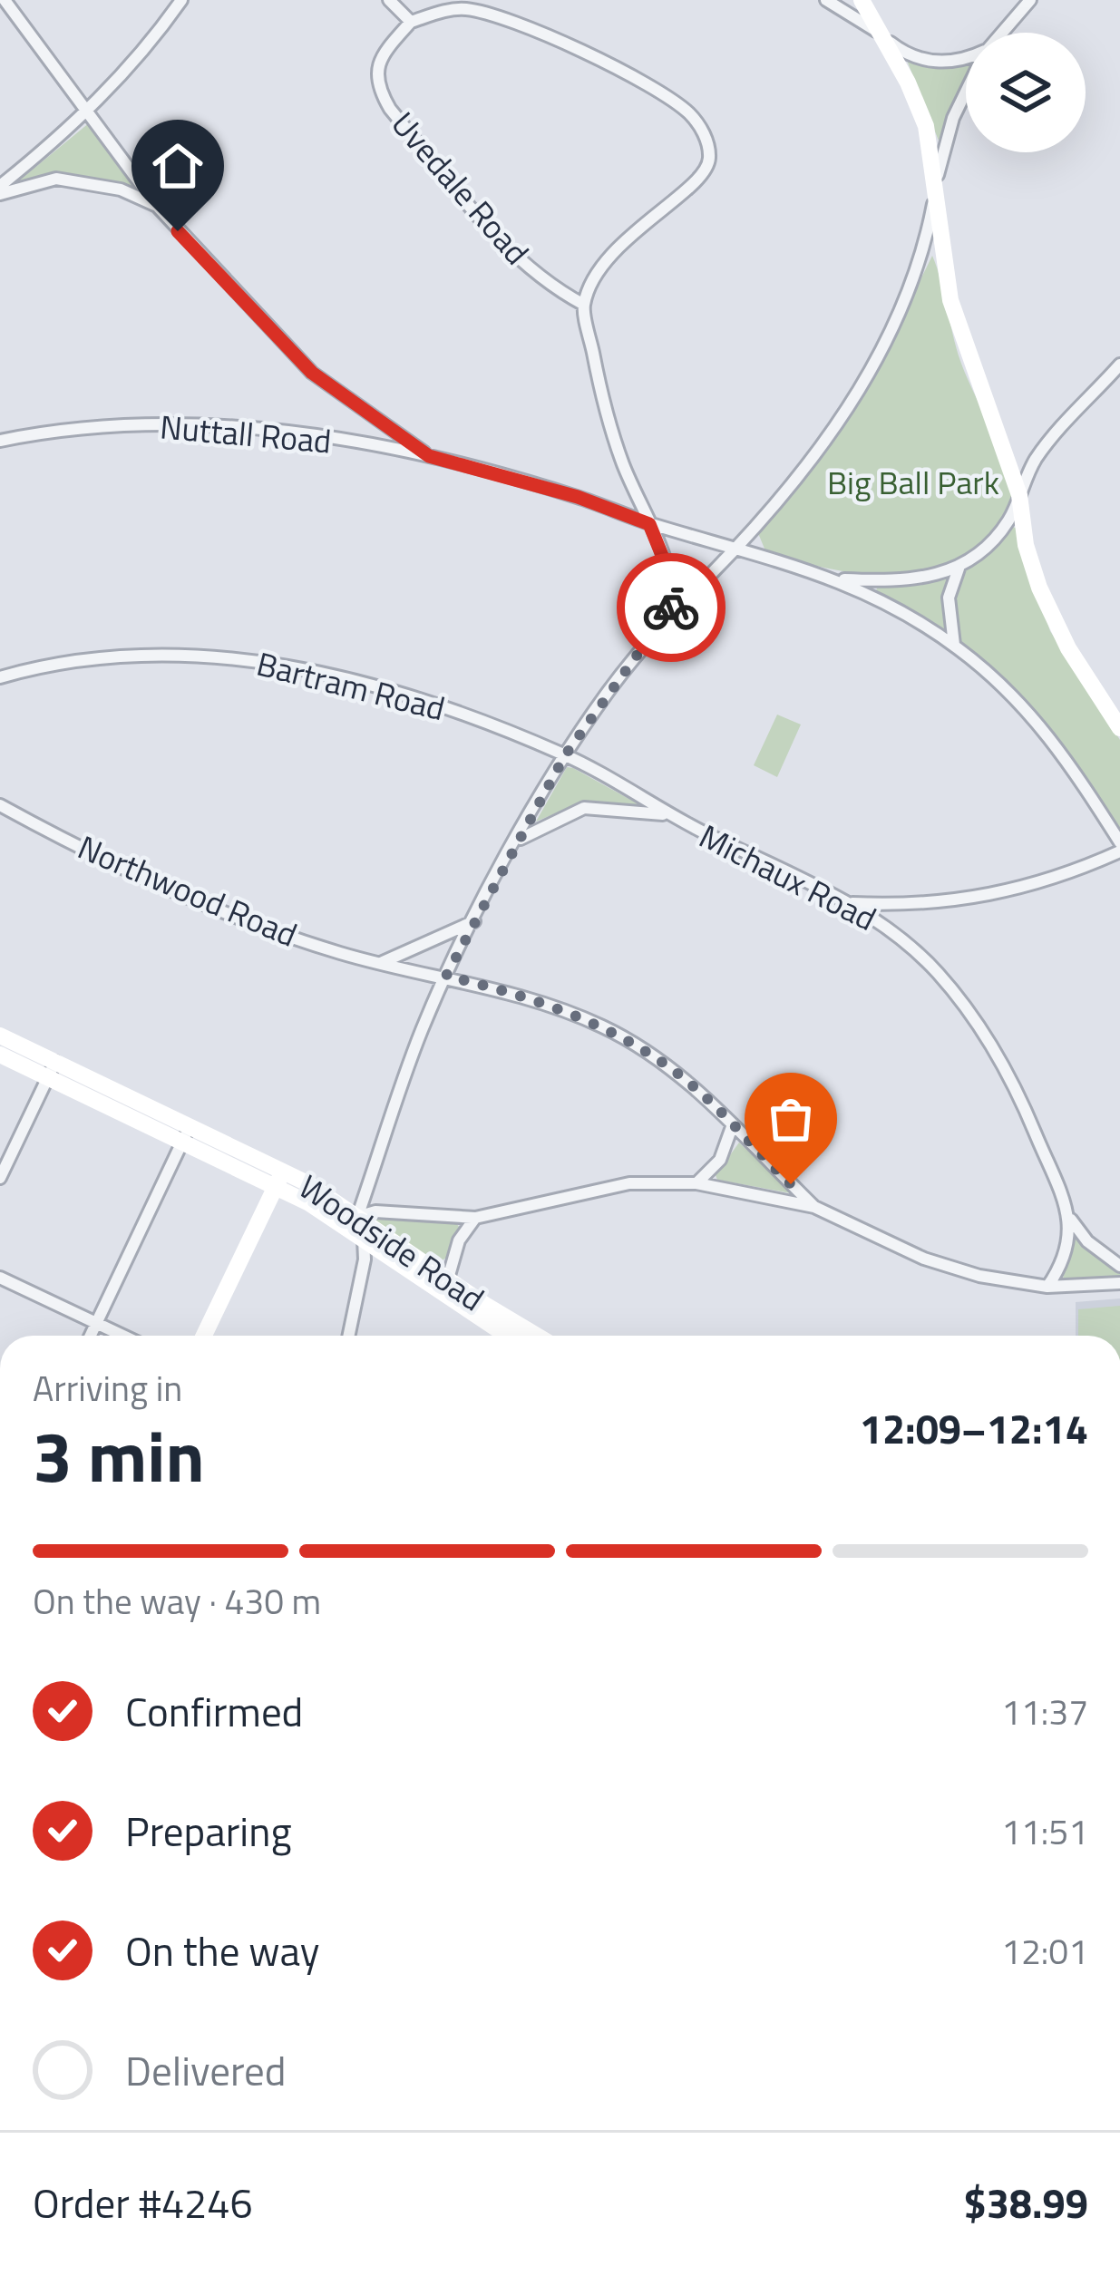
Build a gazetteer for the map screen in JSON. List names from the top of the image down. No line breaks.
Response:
{"streets":{"street":["Uvedale Road","Nuttall Road","Bartram Road","Michaux Road","Northwood Road","Woodside Road"]},"crossings":[["Bartram Road","Michaux Road"]],"parks":["Big Ball Park"],"page":{"heading":["3 min","Arriving in","12:09–12:14"],"panel":["Order #4246","$38.99"],"bar":"On the way · 430 m","list":[["Confirmed","11:37"],["Preparing","11:51"],["On the way","12:01"],"Delivered"]}}
